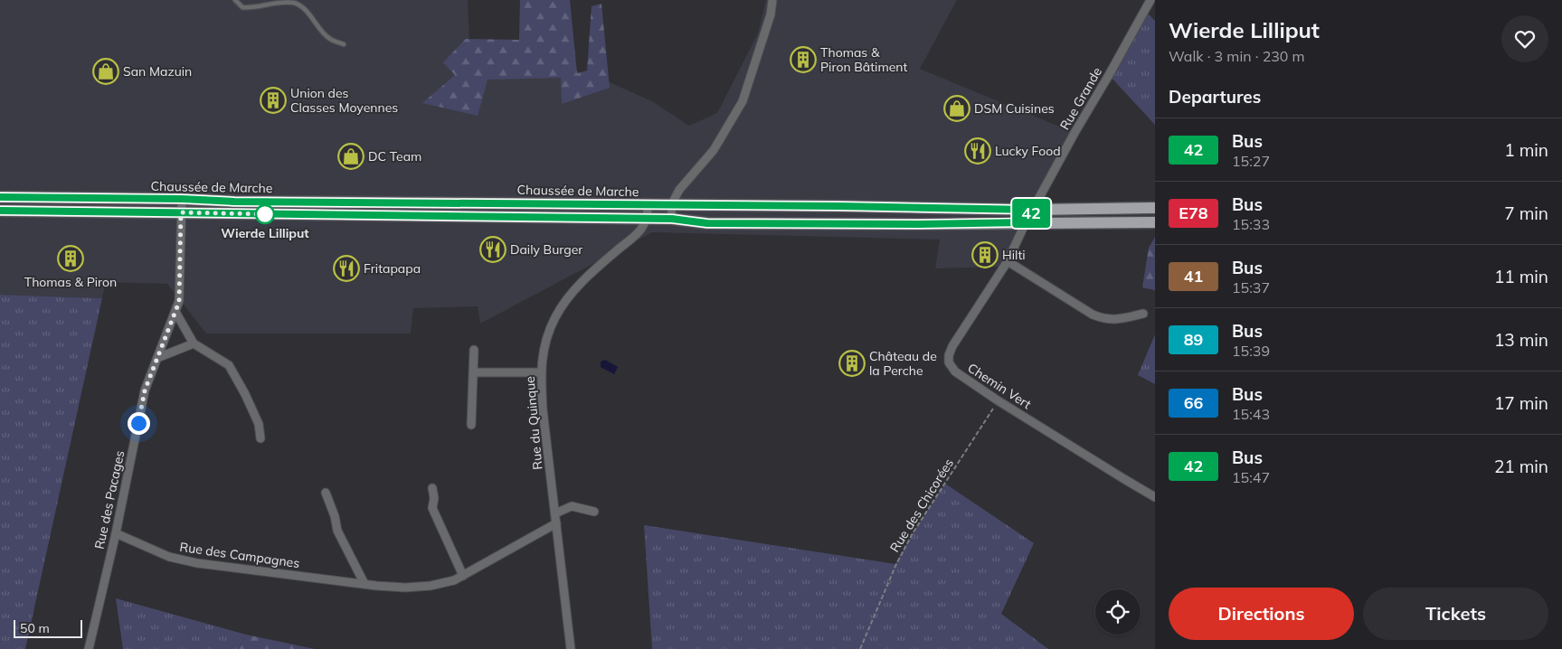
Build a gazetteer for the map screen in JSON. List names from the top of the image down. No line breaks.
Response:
{"streets":{"main road":["Chaussée de Marche"],"street":["Rue Grande","Chemin Vert","Rue du Quinque","Rue des Pacages","Rue des Campagnes"],"path":["Rue des Chicorées"]},"crossings":[["Rue Grande","Chaussée de Marche"],["Rue Grande","Chemin Vert"],["Chaussée de Marche","Chemin Vert"],["Chaussée de Marche","Rue du Quinque"],["Chaussée de Marche","Rue des Pacages"],["Chemin Vert","Rue des Chicorées"],["Rue du Quinque","Rue des Campagnes"],["Rue des Pacages","Rue des Campagnes"]],"places":{"building":["Thomas & Piron Bâtiment","Union des Classes Moyennes","Hilti","Thomas & Piron","Château de la Perche"],"shop":["San Mazuin","DSM Cuisines","DC Team"],"restaurant":["Lucky Food","Daily Burger","Fritapapa"],"other":["Wierde Lilliput"]},"lines":["bus line 42"],"scale_bar":"50 m","page":{"on_map":"42","heading":[["Wierde Lilliput","Walk · 3 min · 230 m"],"Departures"],"list":[{"mark":"42","name":"Bus","note":"15:27","value":"1 min"},{"mark":"E78","name":"Bus","note":"15:33","value":"7 min"},{"mark":"41","name":"Bus","note":"15:37","value":"11 min"},{"mark":"89","name":"Bus","note":"15:39","value":"13 min"},{"mark":"66","name":"Bus","note":"15:43","value":"17 min"},{"mark":"42","name":"Bus","note":"15:47","value":"21 min"}],"buttons":["Directions","Tickets"],"scale":"50 m"}}
